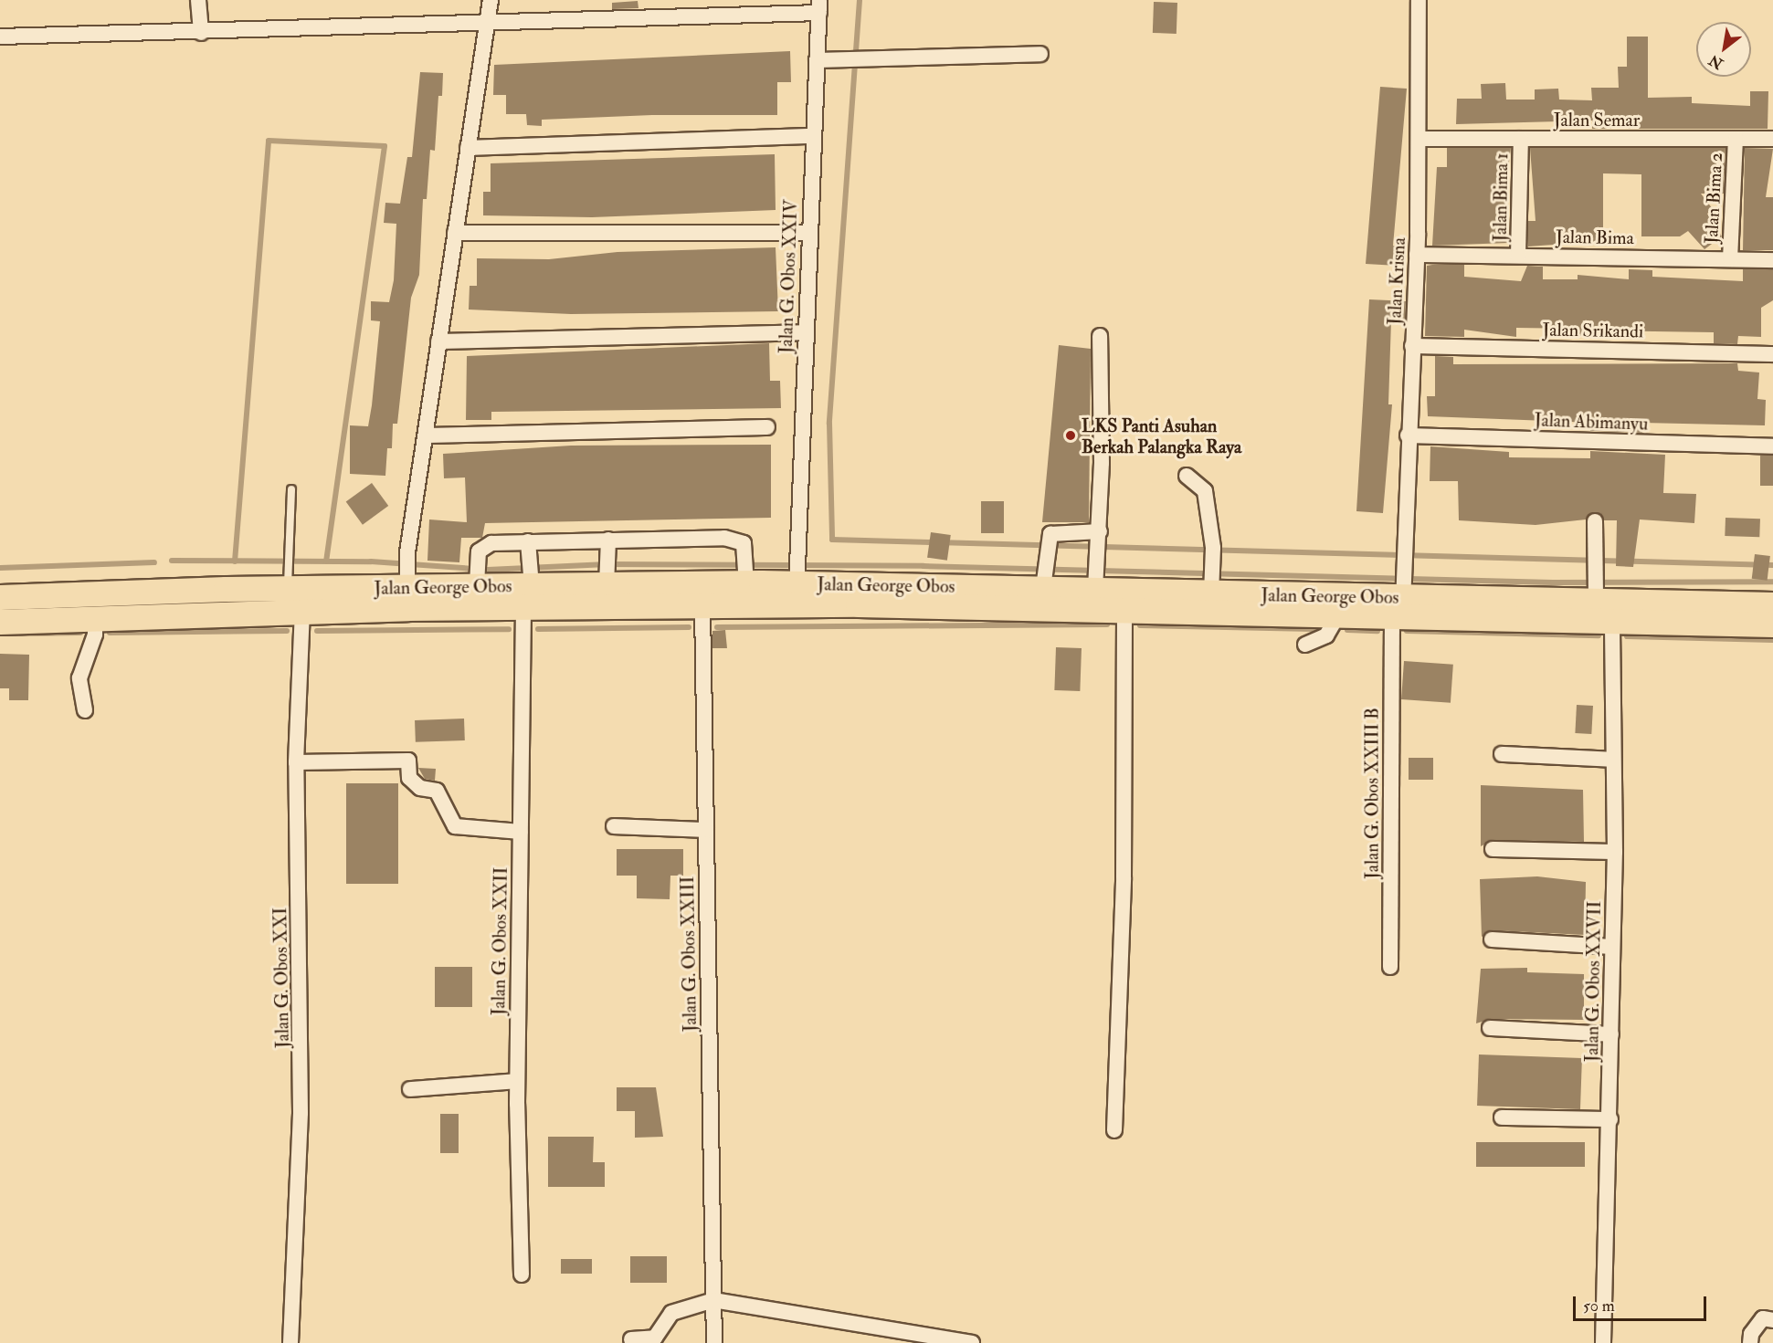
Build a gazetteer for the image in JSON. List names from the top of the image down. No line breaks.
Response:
{"streets":{"main road":["Jalan George Obos"],"street":["Jalan Semar","Jalan Bima 1","Jalan Bima 2","Jalan Bima","Jalan G. Obos XXIV","Jalan Krisna","Jalan Srikandi","Jalan Abimanyu","Jalan G. Obos XXIII B","Jalan G. Obos XXII","Jalan G. Obos XXIII","Jalan G. Obos XXI","Jalan G. Obos XXVII"]},"crossings":[["Jalan Semar","Jalan Bima 1"],["Jalan Semar","Jalan Bima 2"],["Jalan Semar","Jalan Krisna"],["Jalan Bima 1","Jalan Bima"],["Jalan Bima 2","Jalan Bima"],["Jalan Bima","Jalan Krisna"],["Jalan G. Obos XXIV","Jalan George Obos"],["Jalan Krisna","Jalan Srikandi"],["Jalan Krisna","Jalan Abimanyu"],["Jalan Krisna","Jalan G. Obos XXIII B"],["Jalan George Obos","Jalan G. Obos XXIII B"],["Jalan George Obos","Jalan G. Obos XXII"],["Jalan George Obos","Jalan G. Obos XXIII"],["Jalan George Obos","Jalan G. Obos XXI"],["Jalan George Obos","Jalan G. Obos XXVII"]],"places":["LKS Panti Asuhan Berkah Palangka Raya"],"scale_bar":"50 m","north":"bottom left"}
